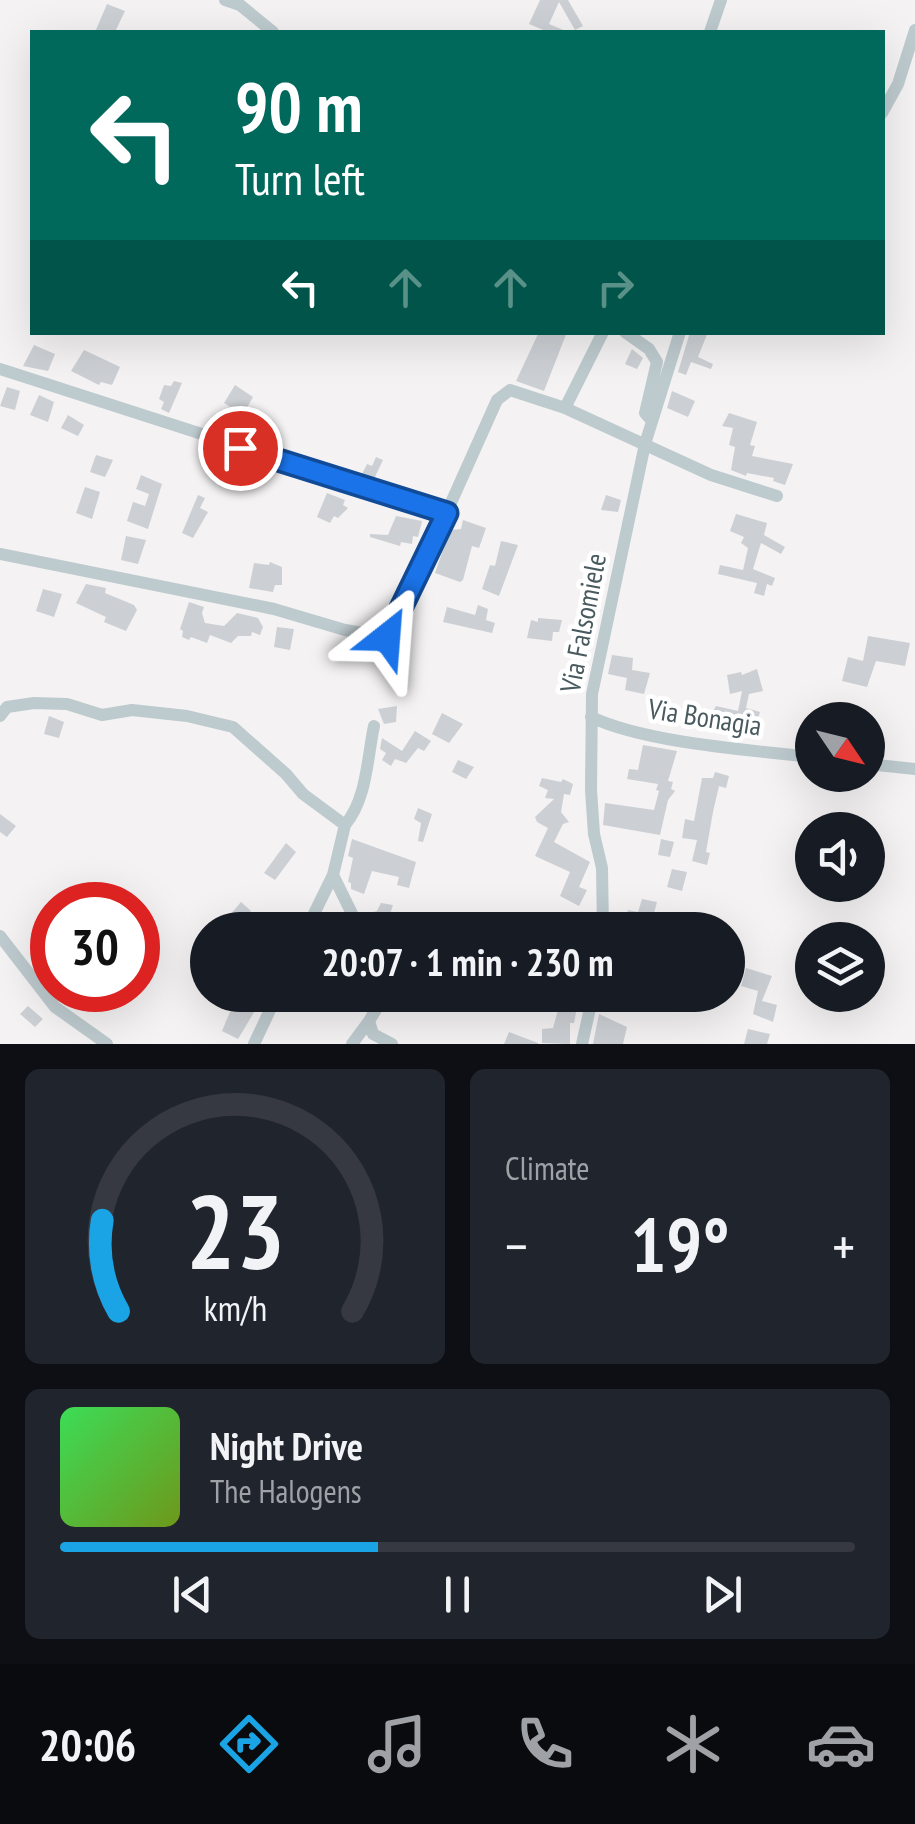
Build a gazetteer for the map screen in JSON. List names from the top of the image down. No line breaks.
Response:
{"streets":{"street":["Via Falsomiele","Via Bonagia"]},"crossings":[["Via Falsomiele","Via Bonagia"]],"north":"bottom right","page":{"turn":["90 m","Turn left"],"limit":"30","trip":"20:07 · 1 min · 230 m","tile":"Climate","heat":["−","19°","+"],"song":["Night Drive","The Halogens"],"tabs":"20:06","gauge":["23","km/h"]}}
